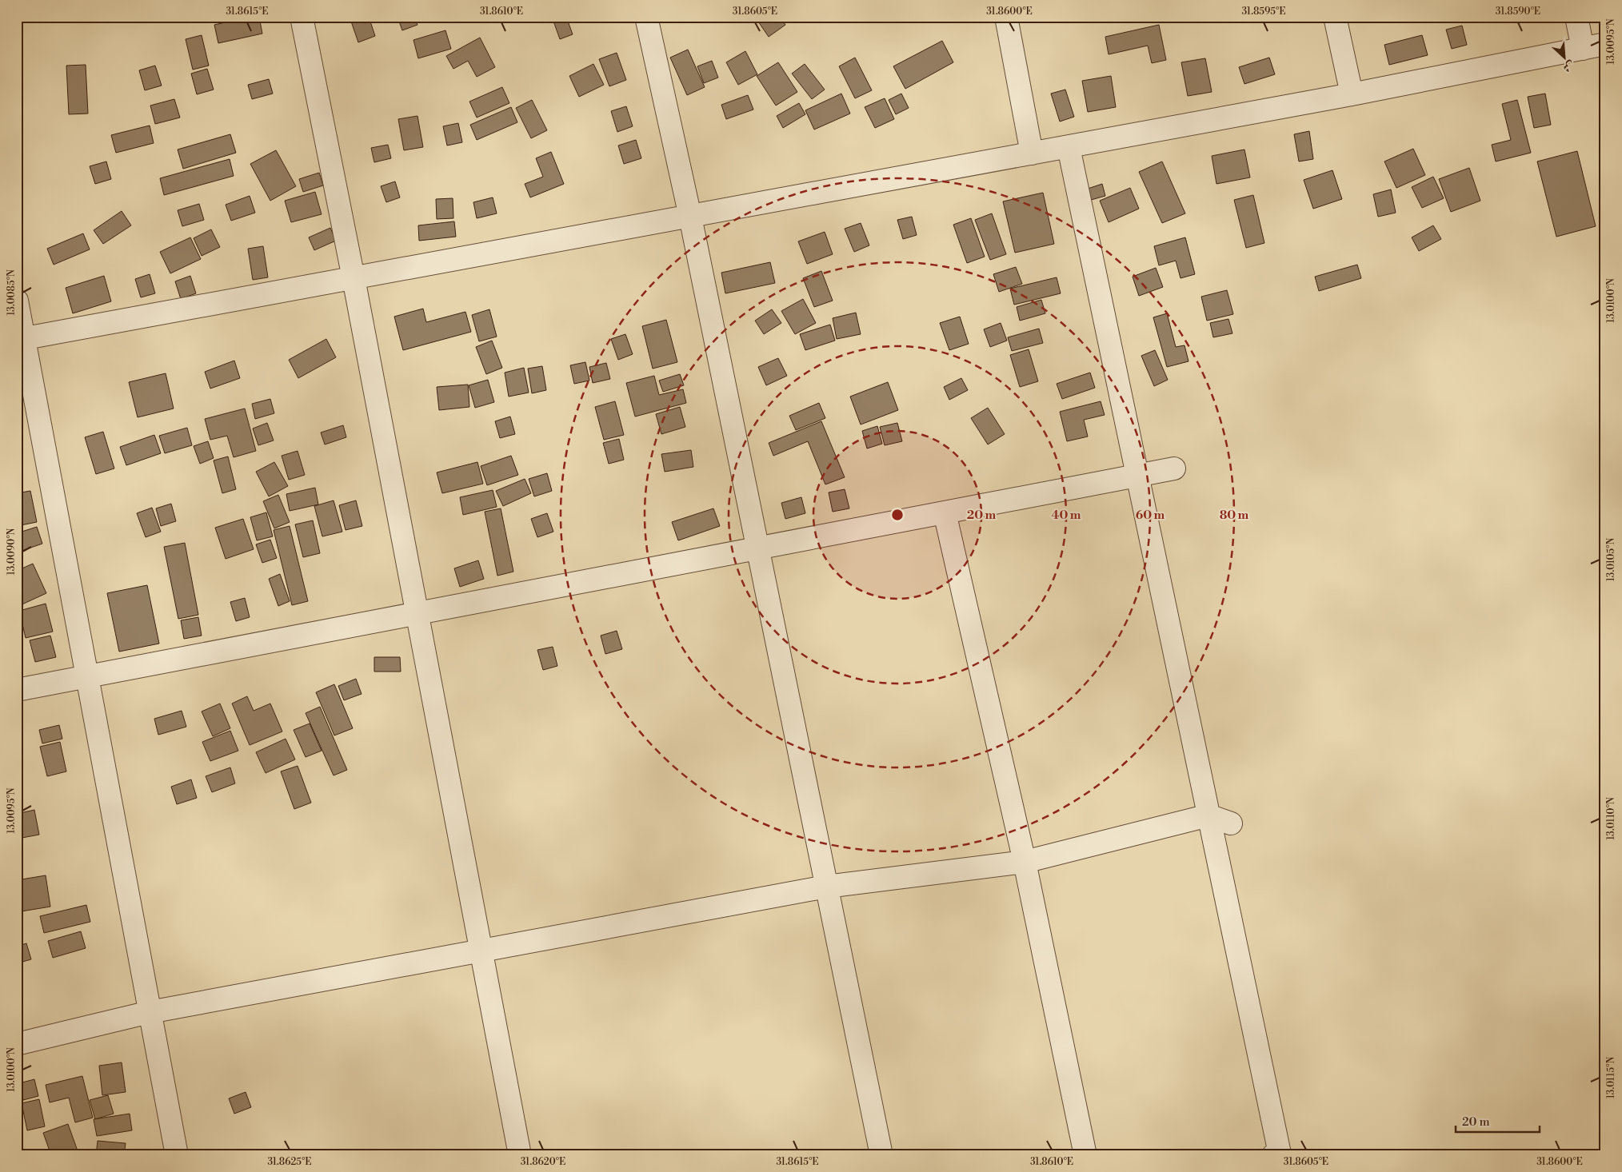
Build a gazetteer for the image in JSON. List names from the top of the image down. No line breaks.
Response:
{"scale_bar":"20 m","north":"bottom right","coordinates":["31.8615°E","31.8610°E","31.8605°E","31.8600°E","31.8595°E","31.8590°E","13.0095°N","13.0085°N","13.0100°N","13.0090°N","13.0105°N","13.0110°N","13.0115°N","31.8625°E","31.8620°E"],"rings":["20 m","40 m","60 m","80 m"]}
